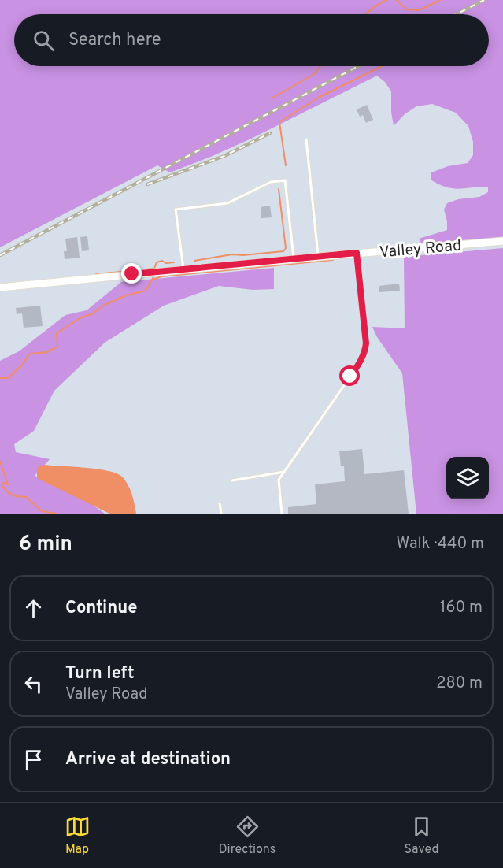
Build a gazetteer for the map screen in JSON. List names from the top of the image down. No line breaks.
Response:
{"streets":{"street":["Valley Road"]},"page":{"search":"Search here","heading":["6 min","Walk · 440 m"],"list":[["Continue","160 m"],["Turn left","Valley Road","280 m"],"Arrive at destination"],"nav":["Map","Directions","Saved"]}}
